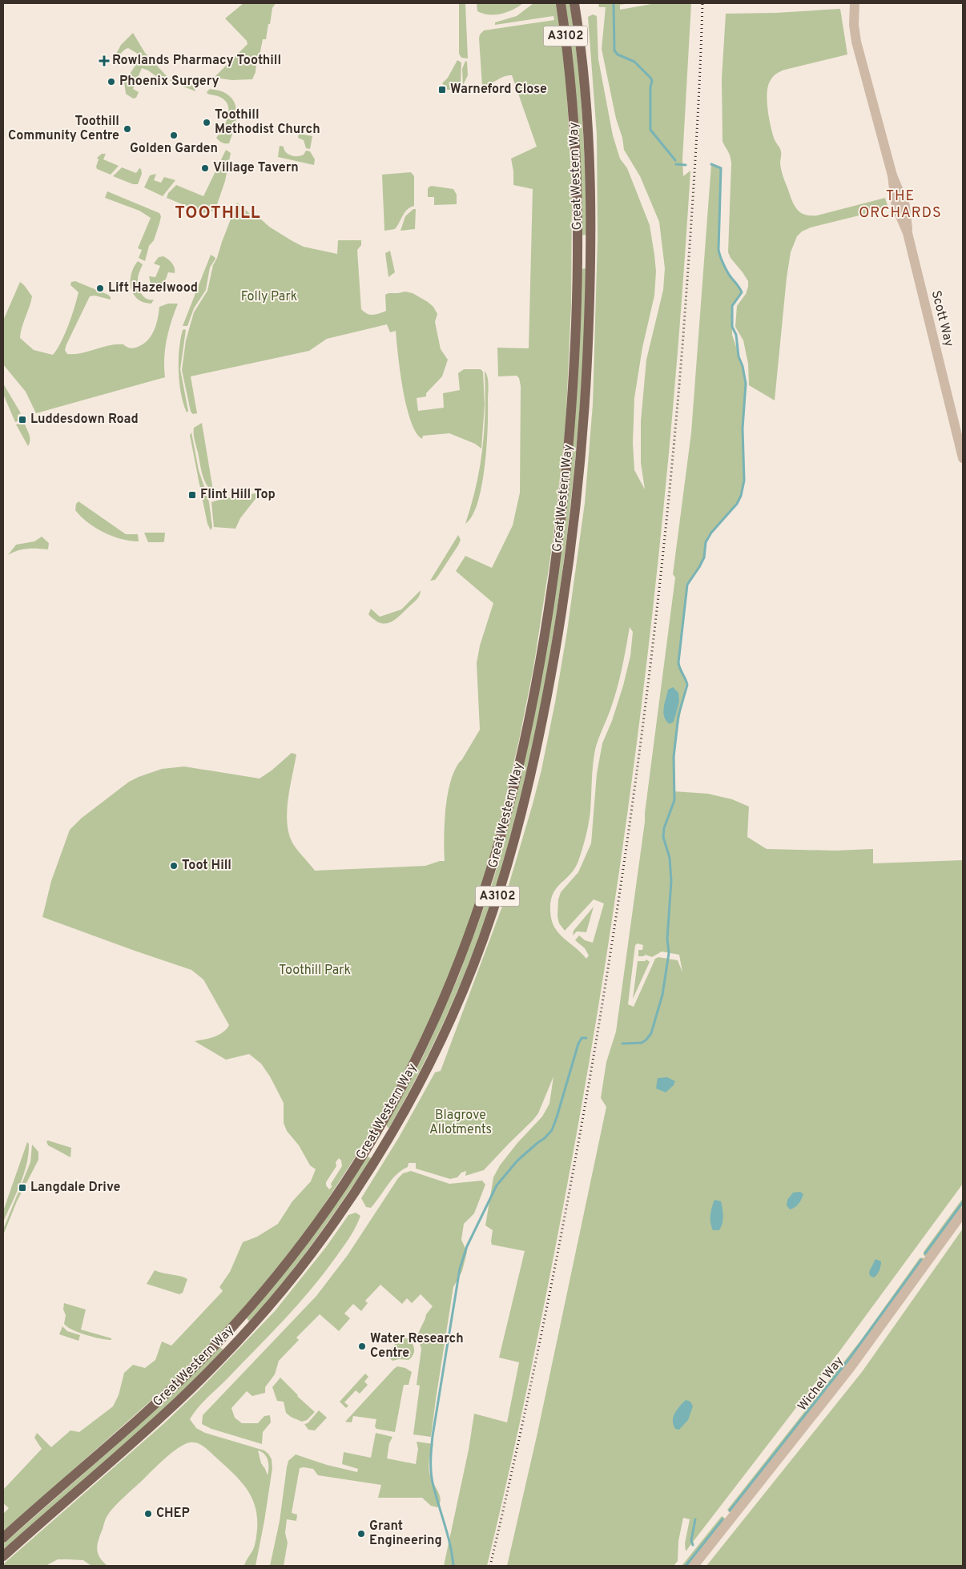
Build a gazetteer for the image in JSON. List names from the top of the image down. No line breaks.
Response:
{"streets":{"main road":["A3102","Great Western Way"],"street":["Scott Way","Wichel Way"]},"districts":["THE ORCHARDS","TOOTHILL"],"parks":["Folly Park","Toothill Park","Blagrove Allotments"],"places":{"health":["Rowlands Pharmacy Toothill"],"other":["Phoenix Surgery","Toothill Methodist Church","Toothill Community Centre","Golden Garden","Village Tavern","Lift Hazelwood","Toot Hill","Water Research Centre","CHEP","Grant Engineering"],"transit":["Warneford Close","Luddesdown Road","Flint Hill Top","Langdale Drive"]}}
